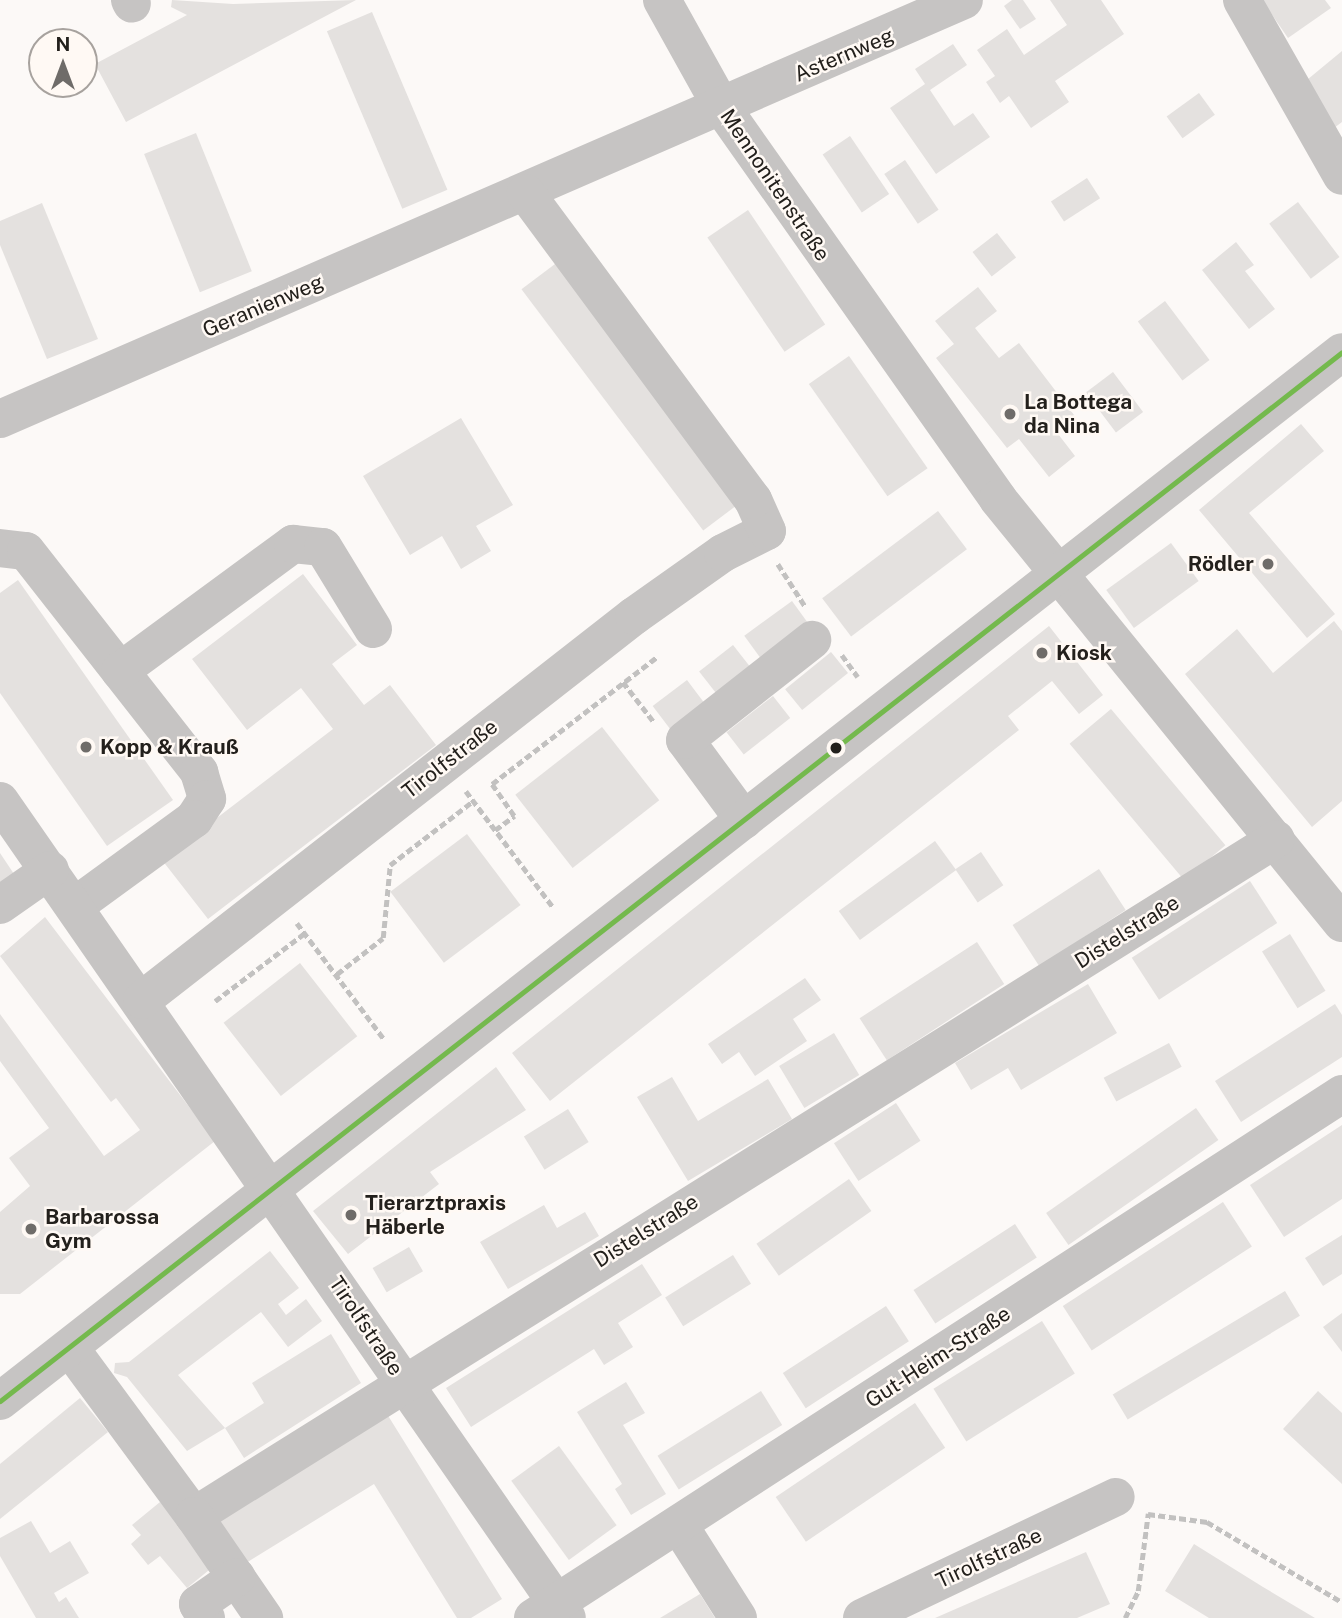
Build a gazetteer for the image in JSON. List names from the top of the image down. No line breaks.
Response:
{"streets":{"street":["Asternweg","Mennonitenstraße","Geranienweg","Tirolfstraße","Distelstraße","Gut-Heim-Straße"]},"crossings":[["Asternweg","Mennonitenstraße"],["Asternweg","Geranienweg"],["Mennonitenstraße","Geranienweg"],["Mennonitenstraße","Distelstraße"],["Geranienweg","Tirolfstraße"],["Tirolfstraße","Distelstraße"],["Tirolfstraße","Gut-Heim-Straße"]],"places":["La Bottega da Nina","Rödler","Kiosk","Kopp & Krauß","Tierarztpraxis Häberle","Barbarossa Gym"],"north":"top"}
